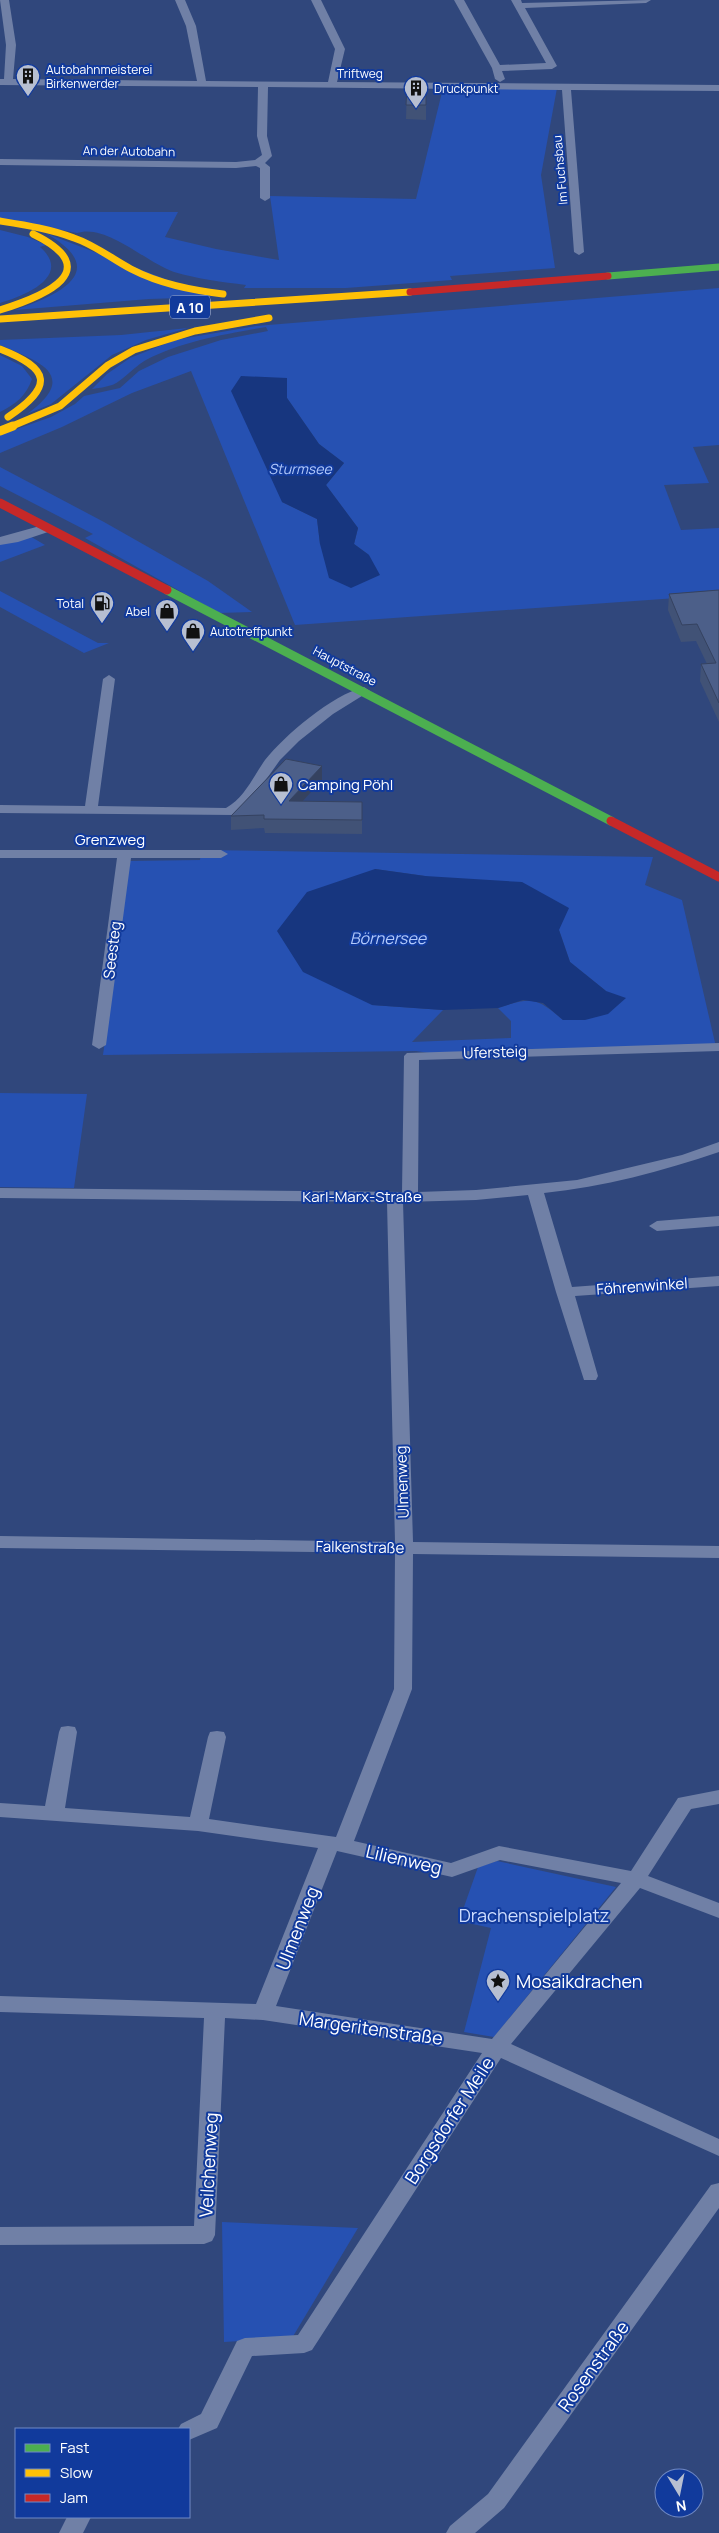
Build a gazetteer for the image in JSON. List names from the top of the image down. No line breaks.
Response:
{"streets":{"main road":["A 10","Hauptstraße"],"street":["Triftweg","An der Autobahn","Im Fuchsbau","Grenzweg","Seesteg","Ufersteig","Karl-Marx-Straße","Föhrenwinkel","Ulmenweg","Falkenstraße","Lilienweg","Margeritenstraße","Borgsdorfer Meile","Veilchenweg","Rosenstraße"]},"crossings":[["Triftweg","Im Fuchsbau"],["Grenzweg","Seesteg"],["Ufersteig","Karl-Marx-Straße"],["Ufersteig","Ulmenweg"],["Karl-Marx-Straße","Ulmenweg"],["Ulmenweg","Falkenstraße"],["Ulmenweg","Lilienweg"],["Ulmenweg","Margeritenstraße"],["Lilienweg","Borgsdorfer Meile"],["Margeritenstraße","Borgsdorfer Meile"],["Margeritenstraße","Veilchenweg"]],"water":["Sturmsee","Börnersee"],"parks":["Drachenspielplatz"],"places":{"building":["Autobahnmeisterei Birkenwerder","Druckpunkt"],"fuel station":["Total"],"shop":["Abel","Autotreffpunkt","Camping Pöhl"],"place":["Mosaikdrachen"]},"legend":["Fast","Slow","Jam"],"north":"bottom"}
